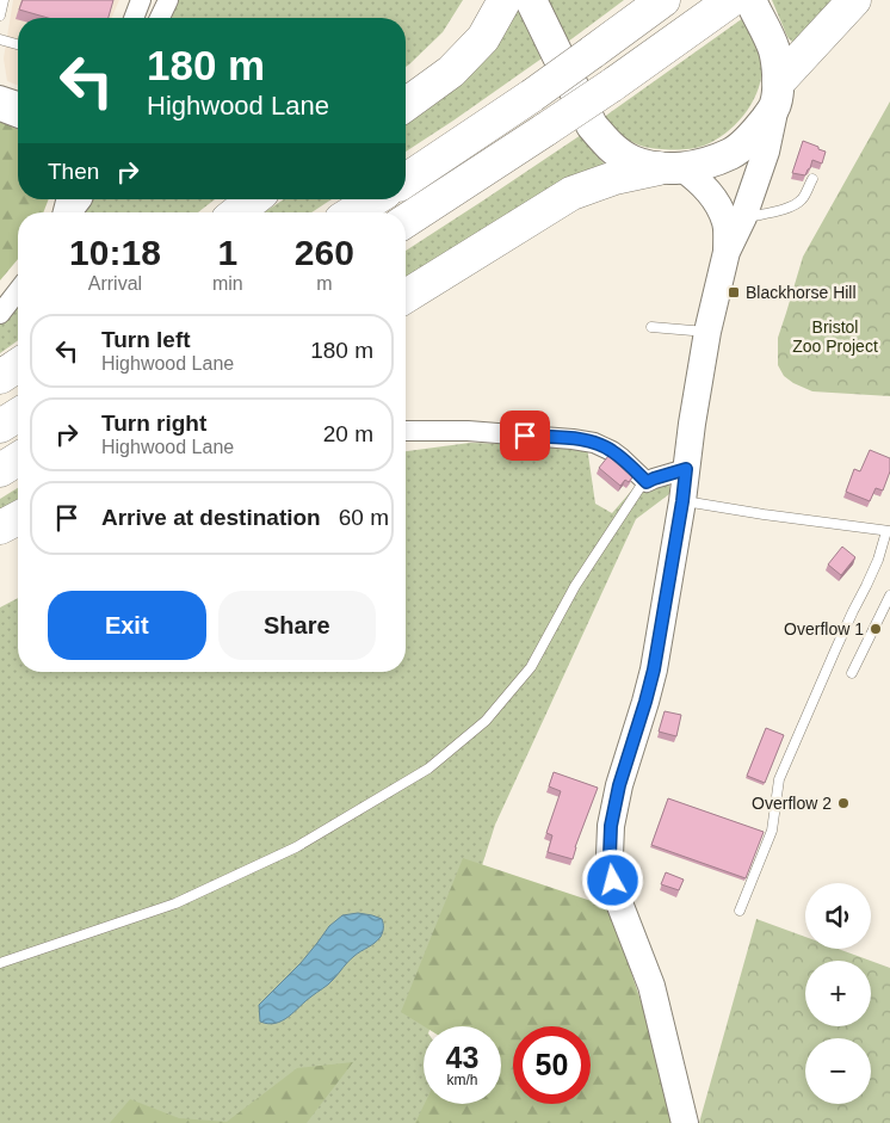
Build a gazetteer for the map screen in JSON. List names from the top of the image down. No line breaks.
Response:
{"parks":["Bristol Zoo Project"],"places":{"transit":["Blackhorse Hill"],"other":["Overflow 1","Overflow 2"]},"page":{"turn":["180 m","Highwood Lane"],"then":"Then","eta":["10:18","Arrival","1","min","260","m"],"list":[{"name":"Turn left","note":"Highwood Lane","value":"180 m"},{"name":"Turn right","note":"Highwood Lane","value":"20 m"},{"name":"Arrive at destination","value":"60 m"}],"buttons":["Exit","Share"],"map_buttons":["+","−"],"speed":"43 km/h","limit":"50"}}
